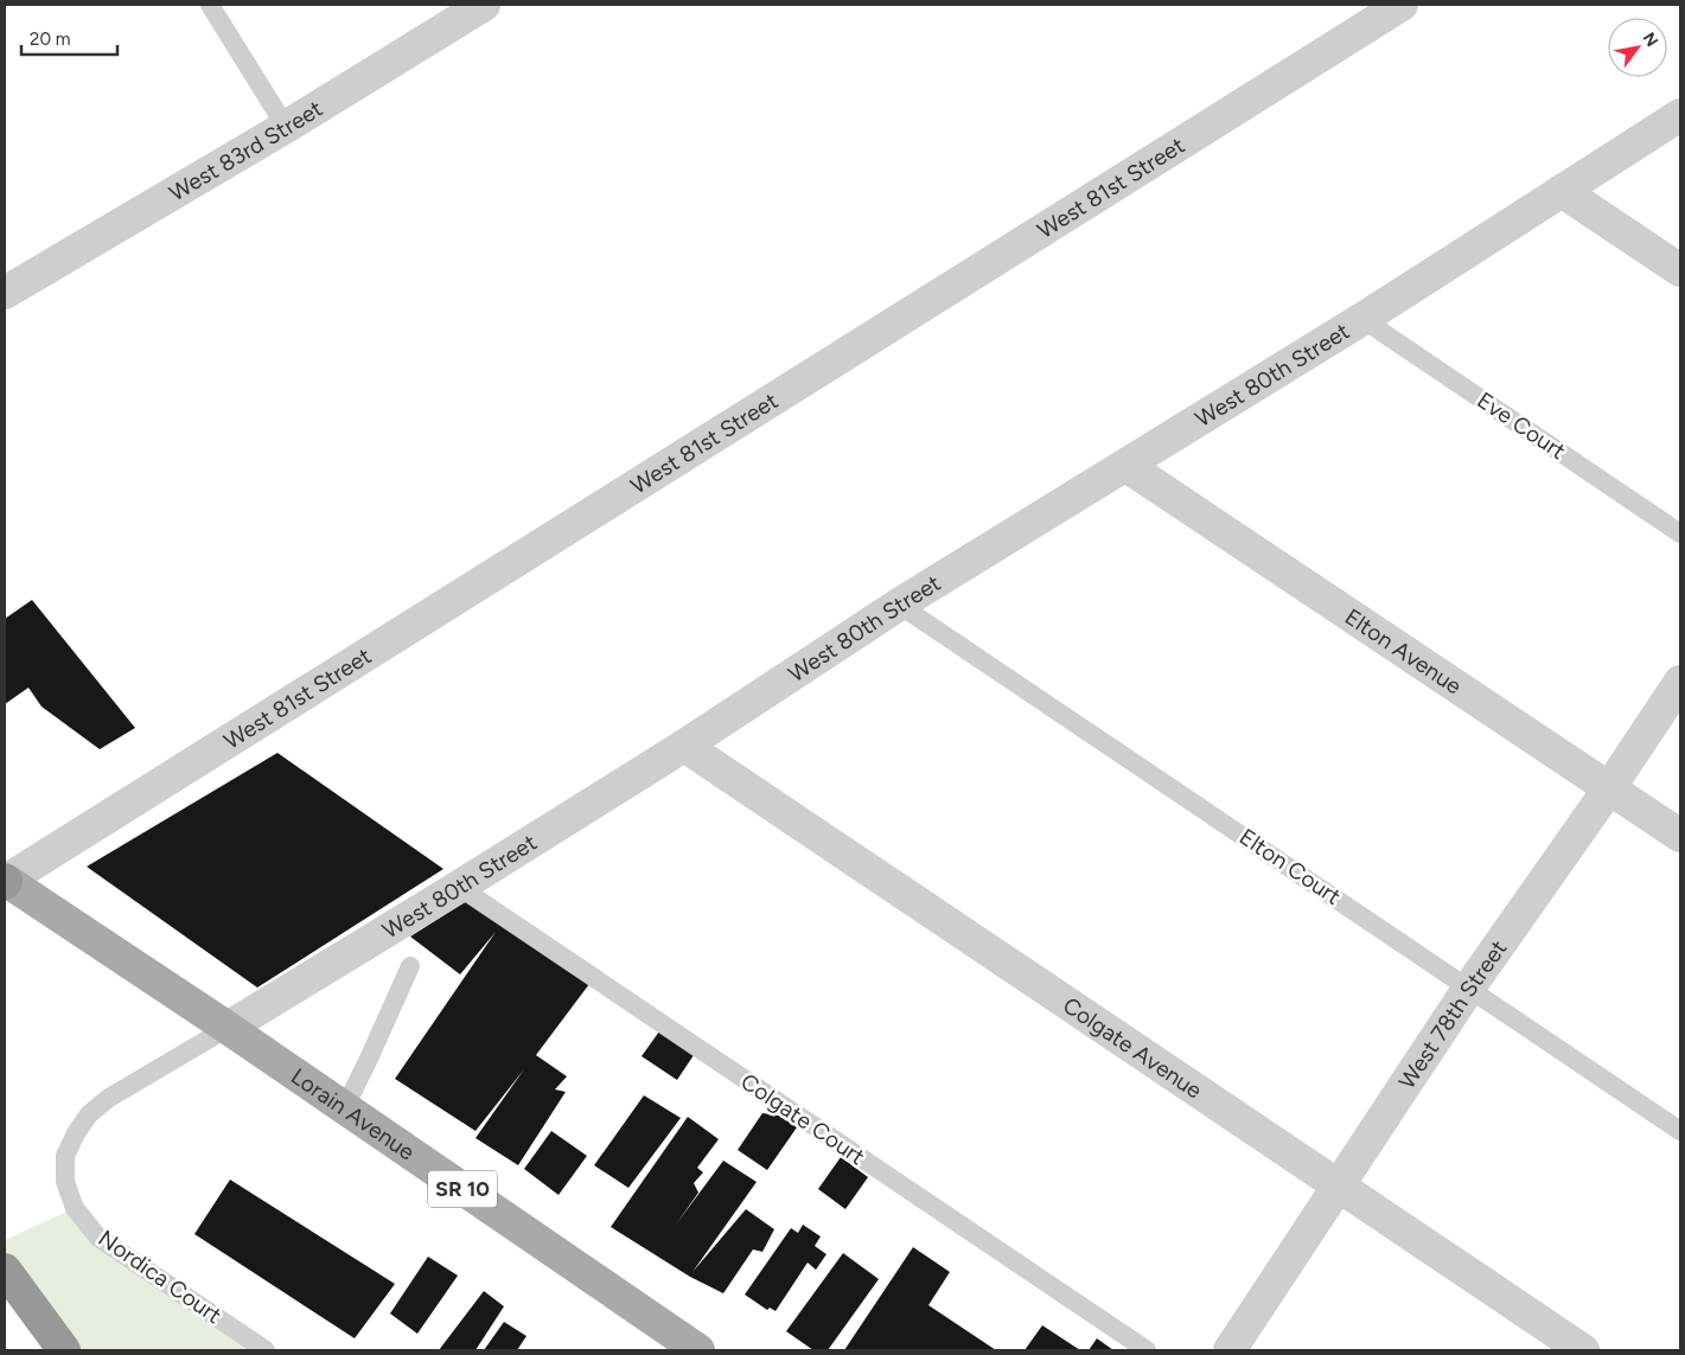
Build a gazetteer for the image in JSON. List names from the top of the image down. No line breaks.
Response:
{"streets":{"main road":["Lorain Avenue","SR 10"],"street":["West 83rd Street","West 81st Street","West 80th Street","Elton Avenue","West 78th Street","Colgate Avenue"],"lane":["Eve Court","Elton Court","Colgate Court","Nordica Court"]},"crossings":[["West 81st Street","Lorain Avenue"],["West 80th Street","Eve Court"],["West 80th Street","Elton Avenue"],["West 80th Street","Elton Court"],["West 80th Street","Colgate Avenue"],["West 80th Street","Lorain Avenue"],["West 80th Street","Colgate Court"],["West 80th Street","Nordica Court"],["Elton Avenue","West 78th Street"],["Elton Court","West 78th Street"],["West 78th Street","Colgate Avenue"]],"scale_bar":"20 m","north":"top right"}
